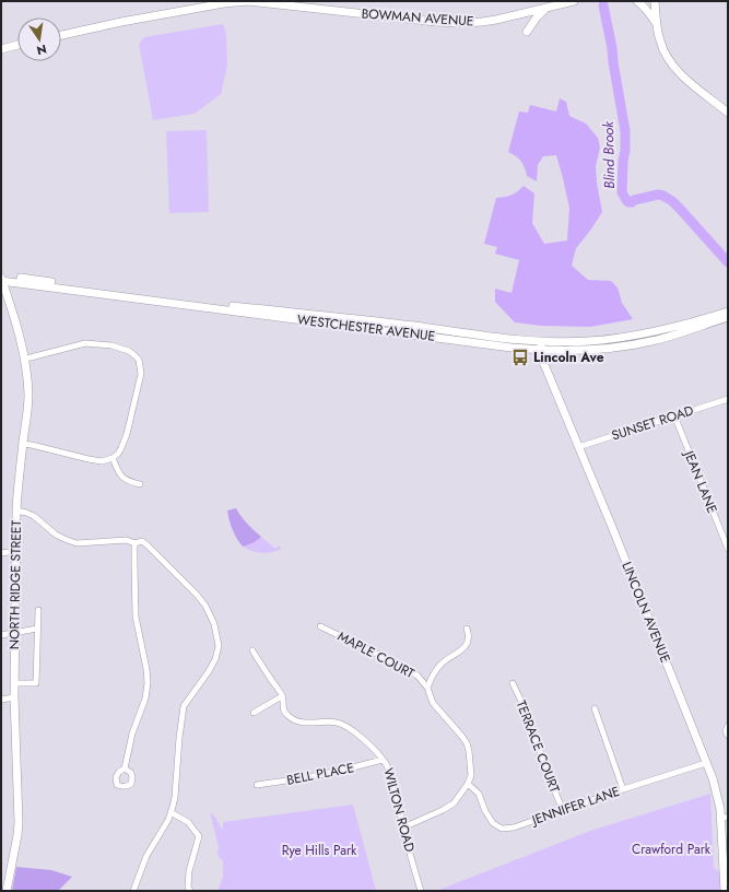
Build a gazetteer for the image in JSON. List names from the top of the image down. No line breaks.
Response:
{"streets":{"street":["BOWMAN AVENUE","WESTCHESTER AVENUE","SUNSET ROAD","JEAN LANE","NORTH RIDGE STREET","LINCOLN AVENUE","MAPLE COURT","TERRACE COURT","BELL PLACE","JENNIFER LANE","WILTON ROAD"]},"crossings":[["WESTCHESTER AVENUE","NORTH RIDGE STREET"],["WESTCHESTER AVENUE","LINCOLN AVENUE"],["SUNSET ROAD","JEAN LANE"],["SUNSET ROAD","LINCOLN AVENUE"],["LINCOLN AVENUE","JENNIFER LANE"],["MAPLE COURT","JENNIFER LANE"],["TERRACE COURT","JENNIFER LANE"],["BELL PLACE","WILTON ROAD"]],"water":["Blind Brook"],"parks":["Crawford Park","Rye Hills Park"],"places":{"bus stop":["Lincoln Ave"]},"north":"bottom"}
